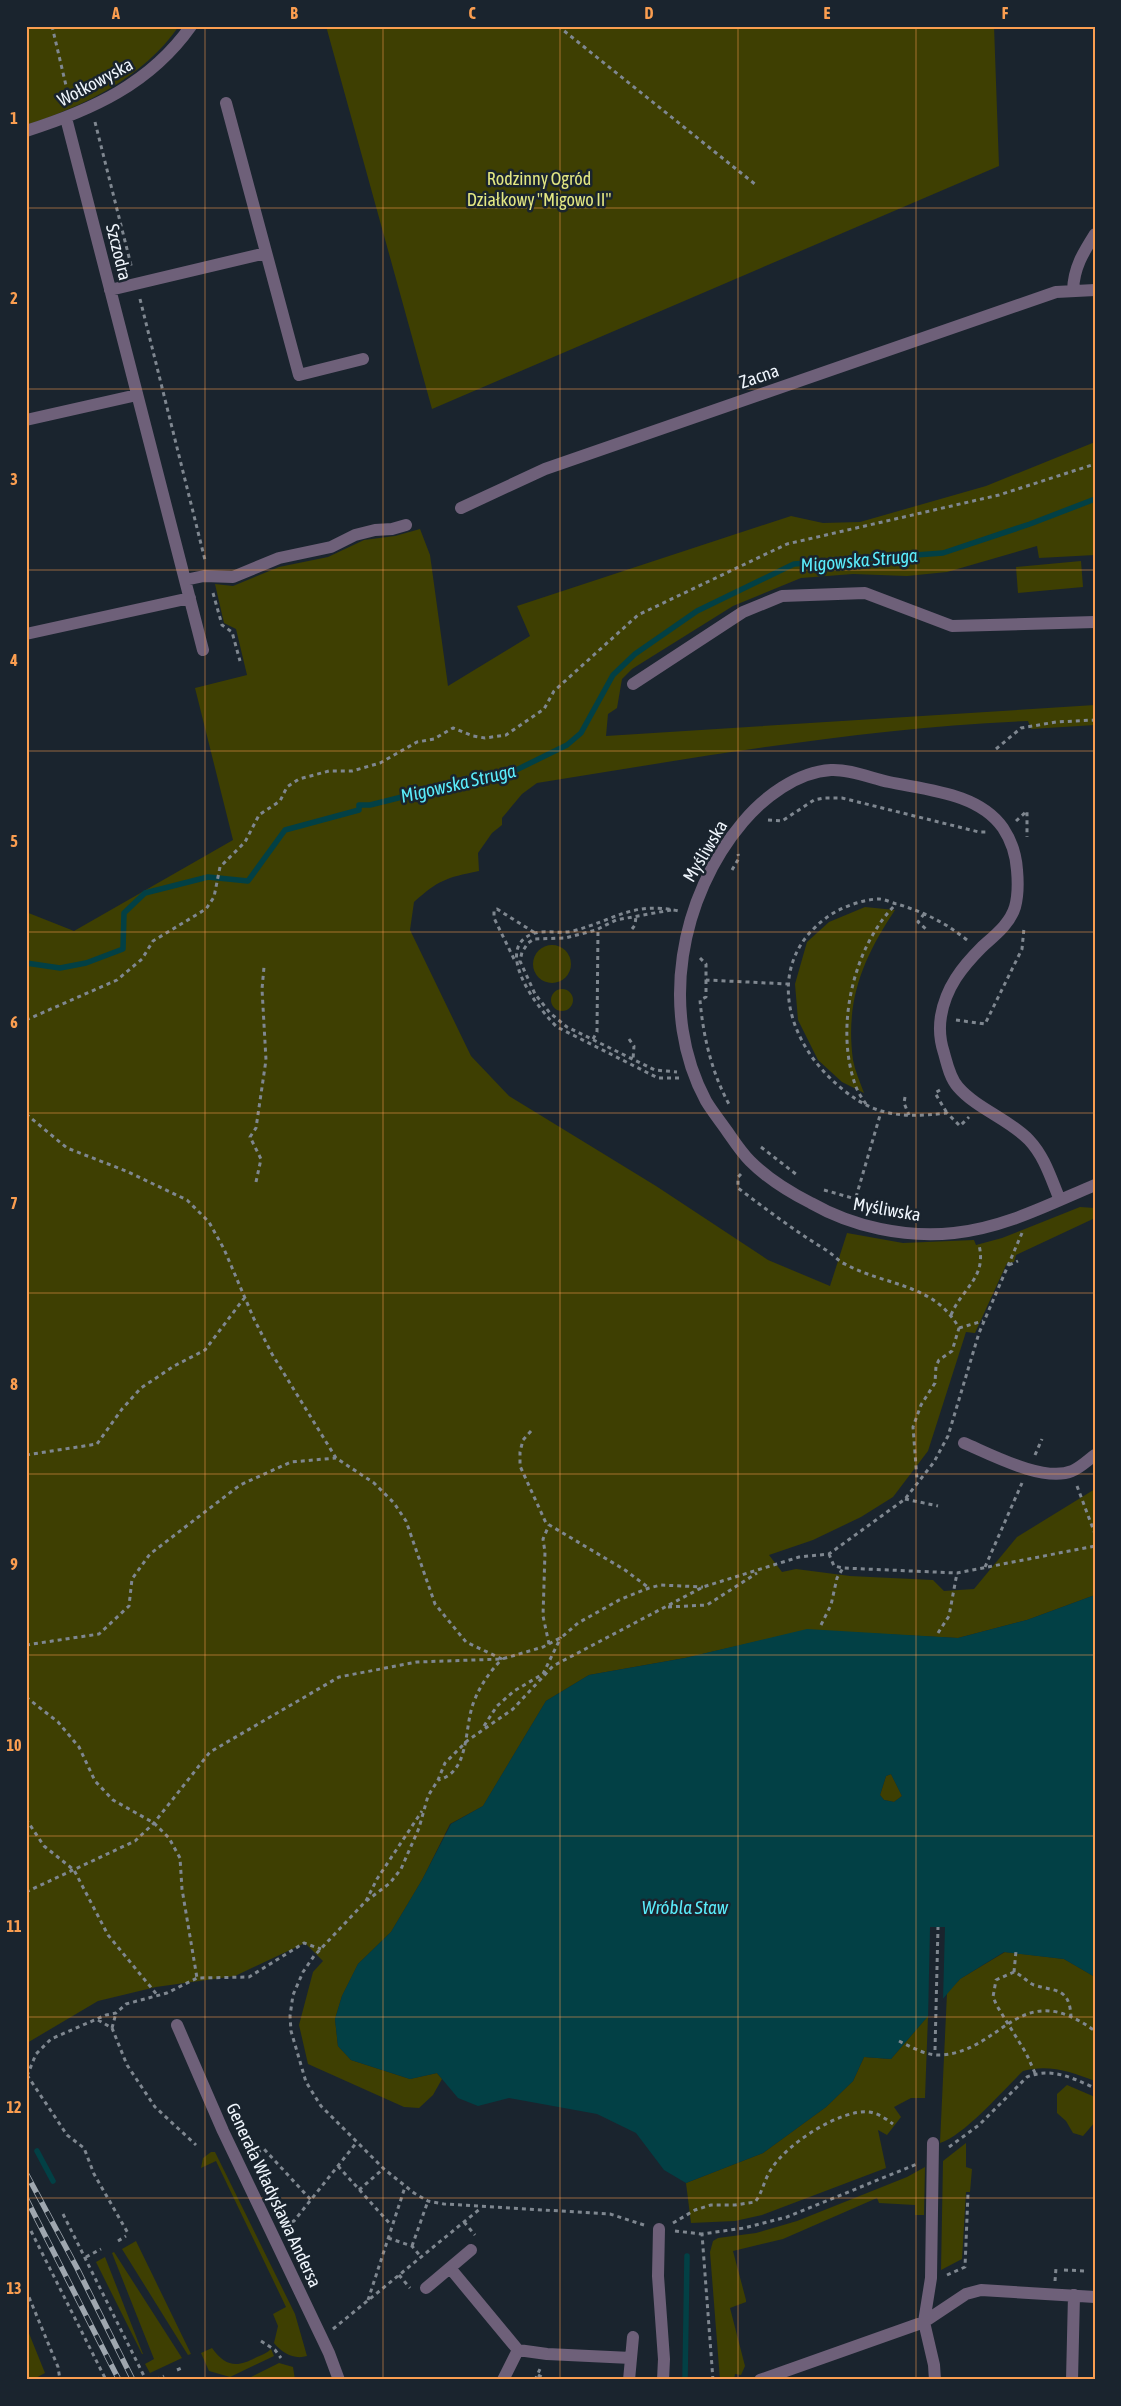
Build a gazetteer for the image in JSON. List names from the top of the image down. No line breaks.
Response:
{"streets":{"street":["Wołkowyska","Szczodra","Zacna","Myśliwska","Generała Władysława Andersa"]},"crossings":[["Wołkowyska","Szczodra"]],"water":["Migowska Struga","Wróbla Staw"],"parks":["Rodzinny Ogród Działkowy \"Migowo II\""],"grid":{"columns":["A","B","C","D","E","F"],"rows":["1","2","3","4","5","6","7","8","9","10","11","12","13"]}}
